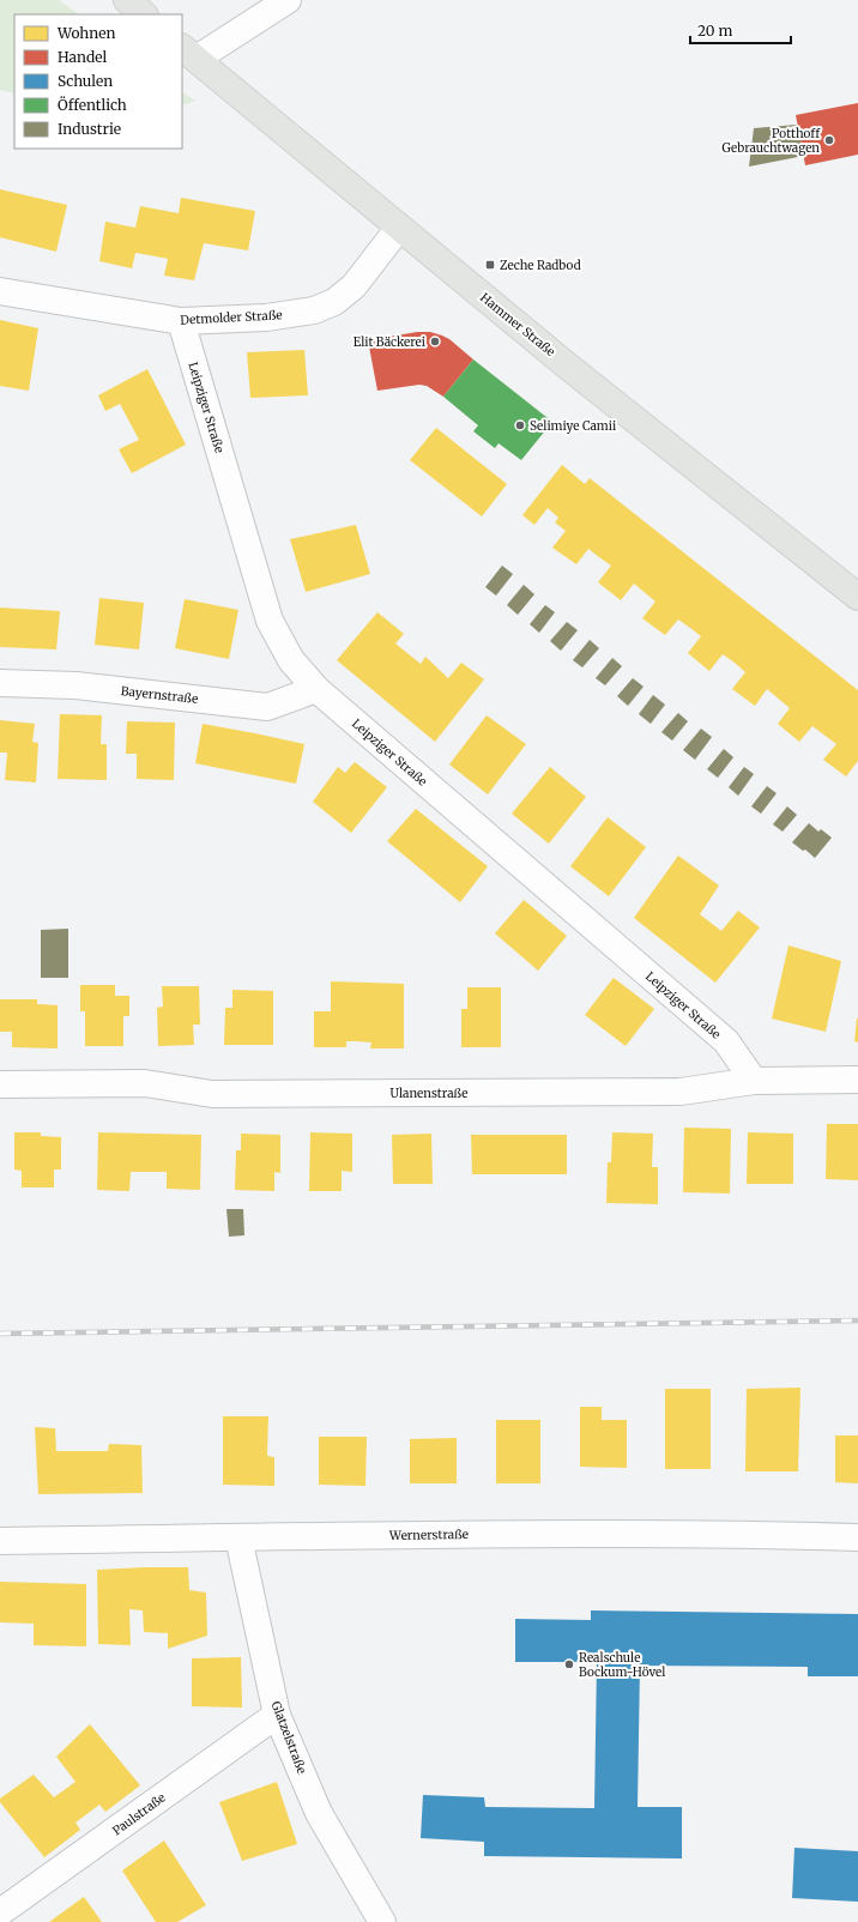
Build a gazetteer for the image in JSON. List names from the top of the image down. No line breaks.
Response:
{"streets":{"main road":["Hammer Straße"],"street":["Detmolder Straße","Leipziger Straße","Bayernstraße","Ulanenstraße","Wernerstraße","Glatzelstraße","Paulstraße"]},"crossings":[["Detmolder Straße","Hammer Straße"],["Detmolder Straße","Leipziger Straße"],["Leipziger Straße","Bayernstraße"],["Leipziger Straße","Ulanenstraße"],["Wernerstraße","Glatzelstraße"],["Glatzelstraße","Paulstraße"]],"places":{"other":["Potthoff Gebrauchtwagen","Elit Bäckerei","Selimiye Camii","Realschule Bockum-Hövel"],"transit":["Zeche Radbod"]},"legend":["Wohnen","Handel","Schulen","Öffentlich","Industrie"],"scale_bar":"20 m"}
